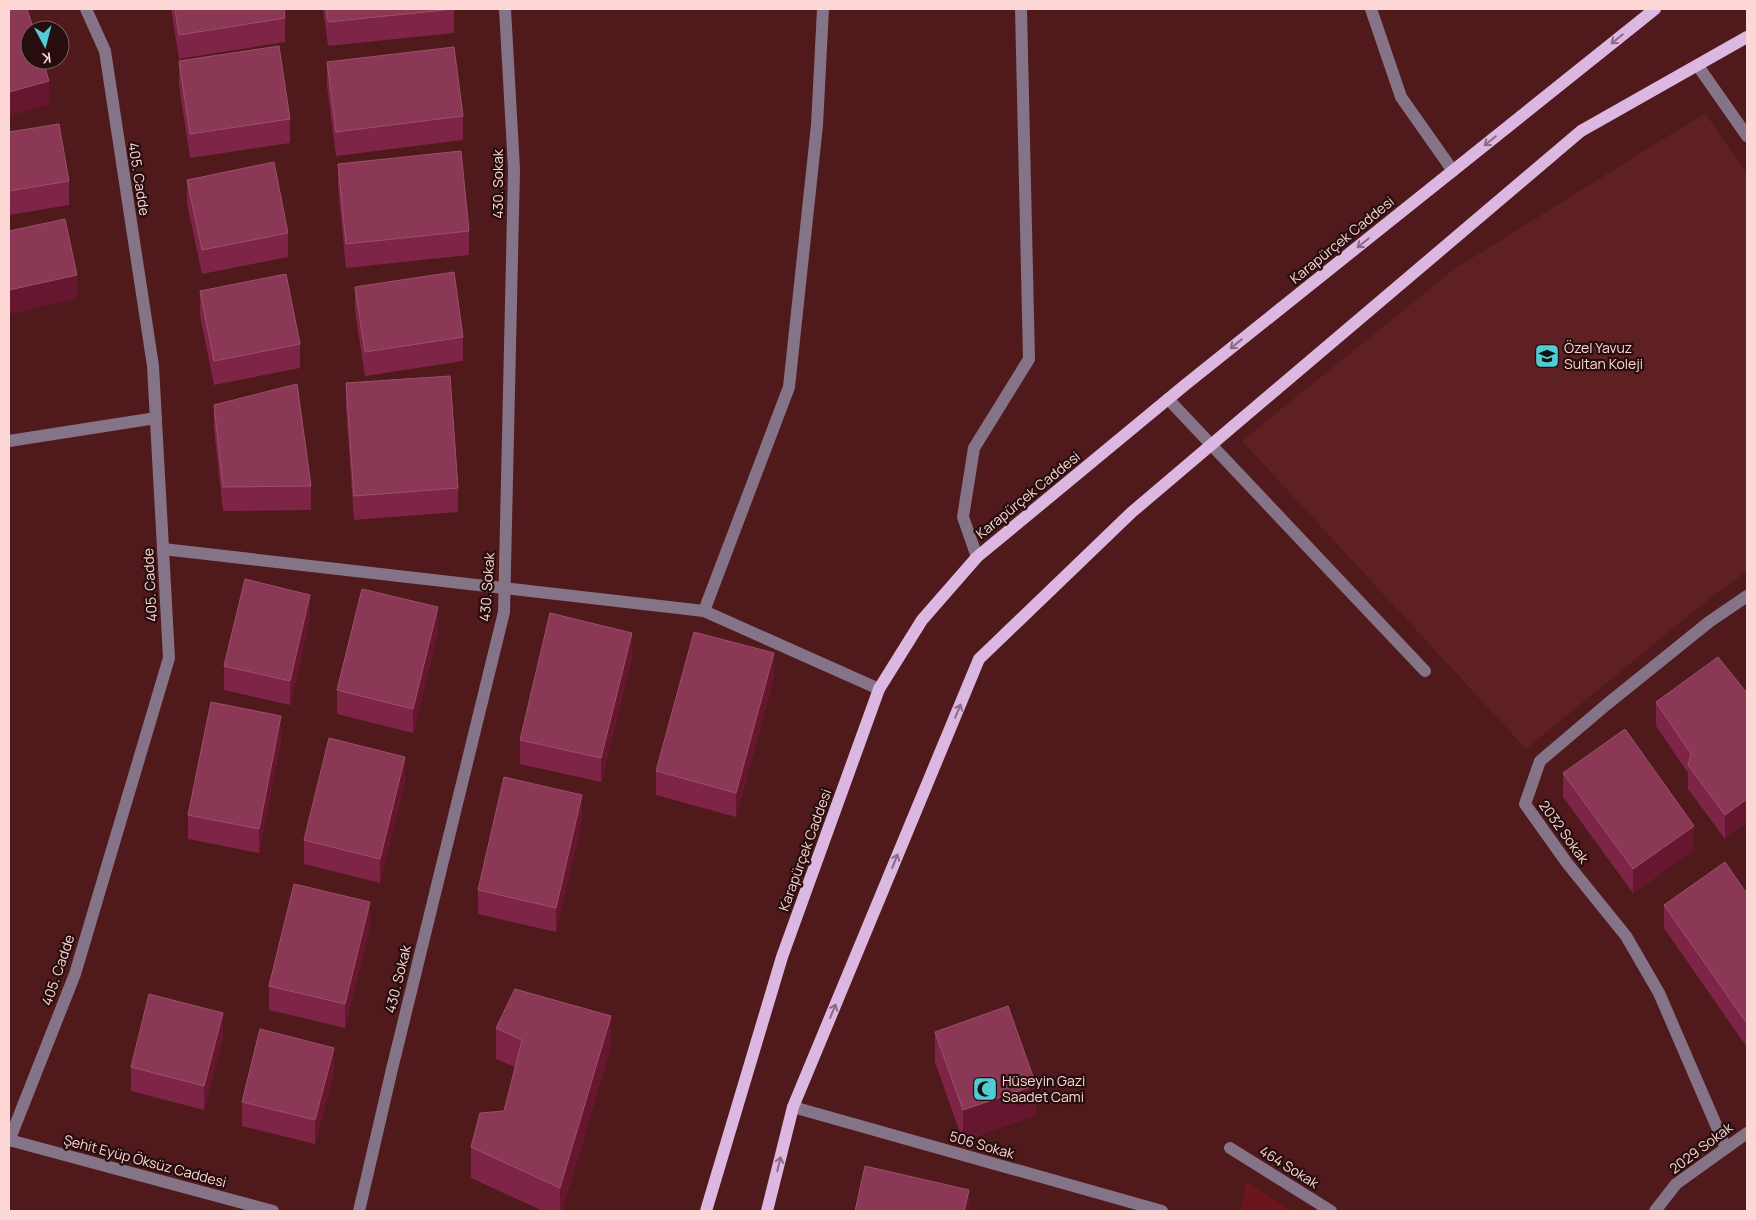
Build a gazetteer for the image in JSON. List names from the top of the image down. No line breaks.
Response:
{"streets":{"main road":["Karapürçek Caddesi"],"street":["405. Cadde","430. Sokak","2032 Sokak","506 Sokak","2029 Sokak","Şehit Eyüp Öksüz Caddesi","464 Sokak"]},"crossings":[["405. Cadde","Şehit Eyüp Öksüz Caddesi"],["2032 Sokak","2029 Sokak"]],"places":{"school or university":["Özel Yavuz Sultan Koleji"],"mosque":["Hüseyin Gazi Saadet Cami"]},"north":"bottom"}
